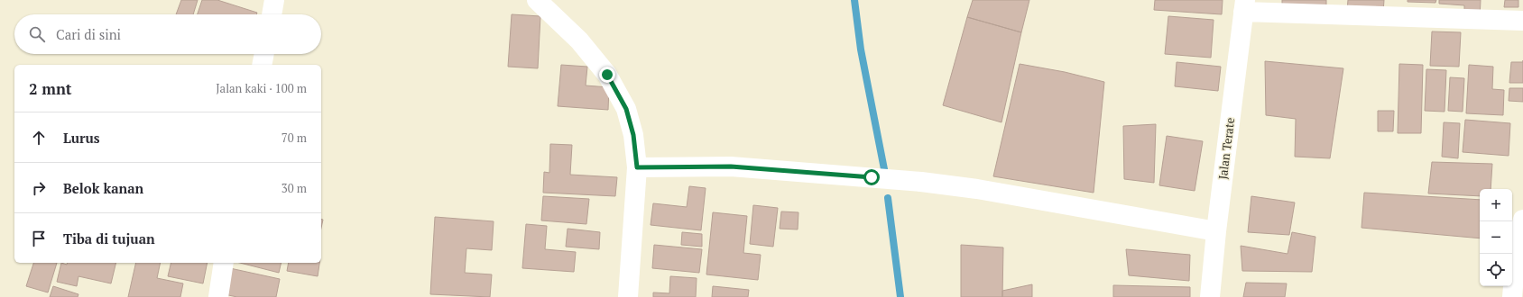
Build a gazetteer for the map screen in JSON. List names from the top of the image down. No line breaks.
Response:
{"streets":{"street":["Jalan Terate"]},"page":{"search":"Cari di sini","heading":["2 mnt","Jalan kaki · 100 m"],"list":[["Lurus","70 m"],["Belok kanan","30 m"],"Tiba di tujuan"],"map_buttons":["+","−"]}}
